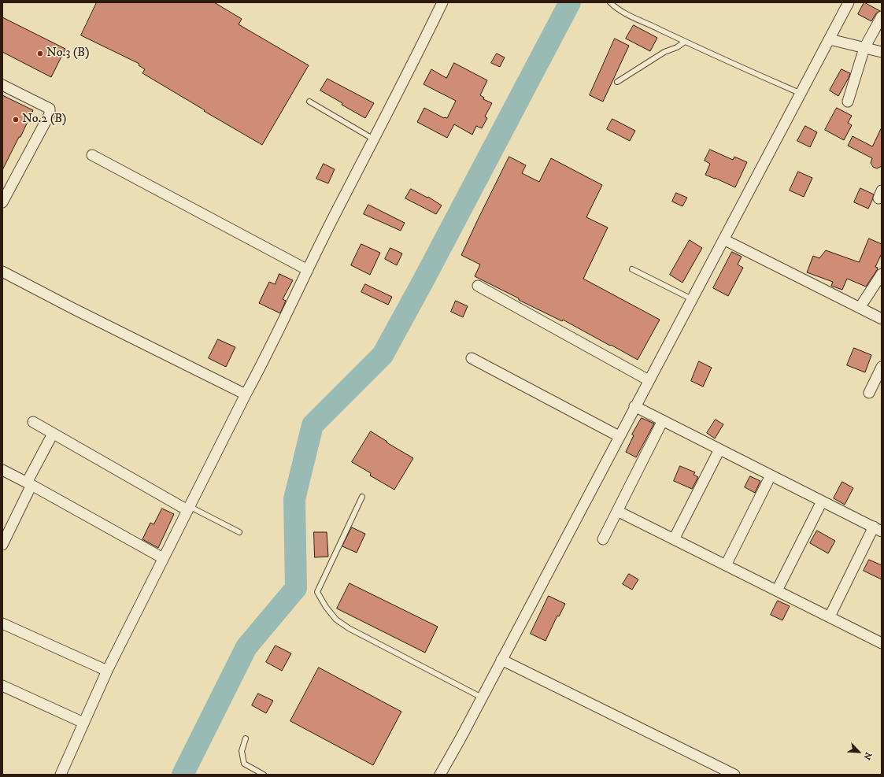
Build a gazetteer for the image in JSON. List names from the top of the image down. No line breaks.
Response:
{"places":["No.3 (B)","No.2 (B)"],"north":"bottom right"}
